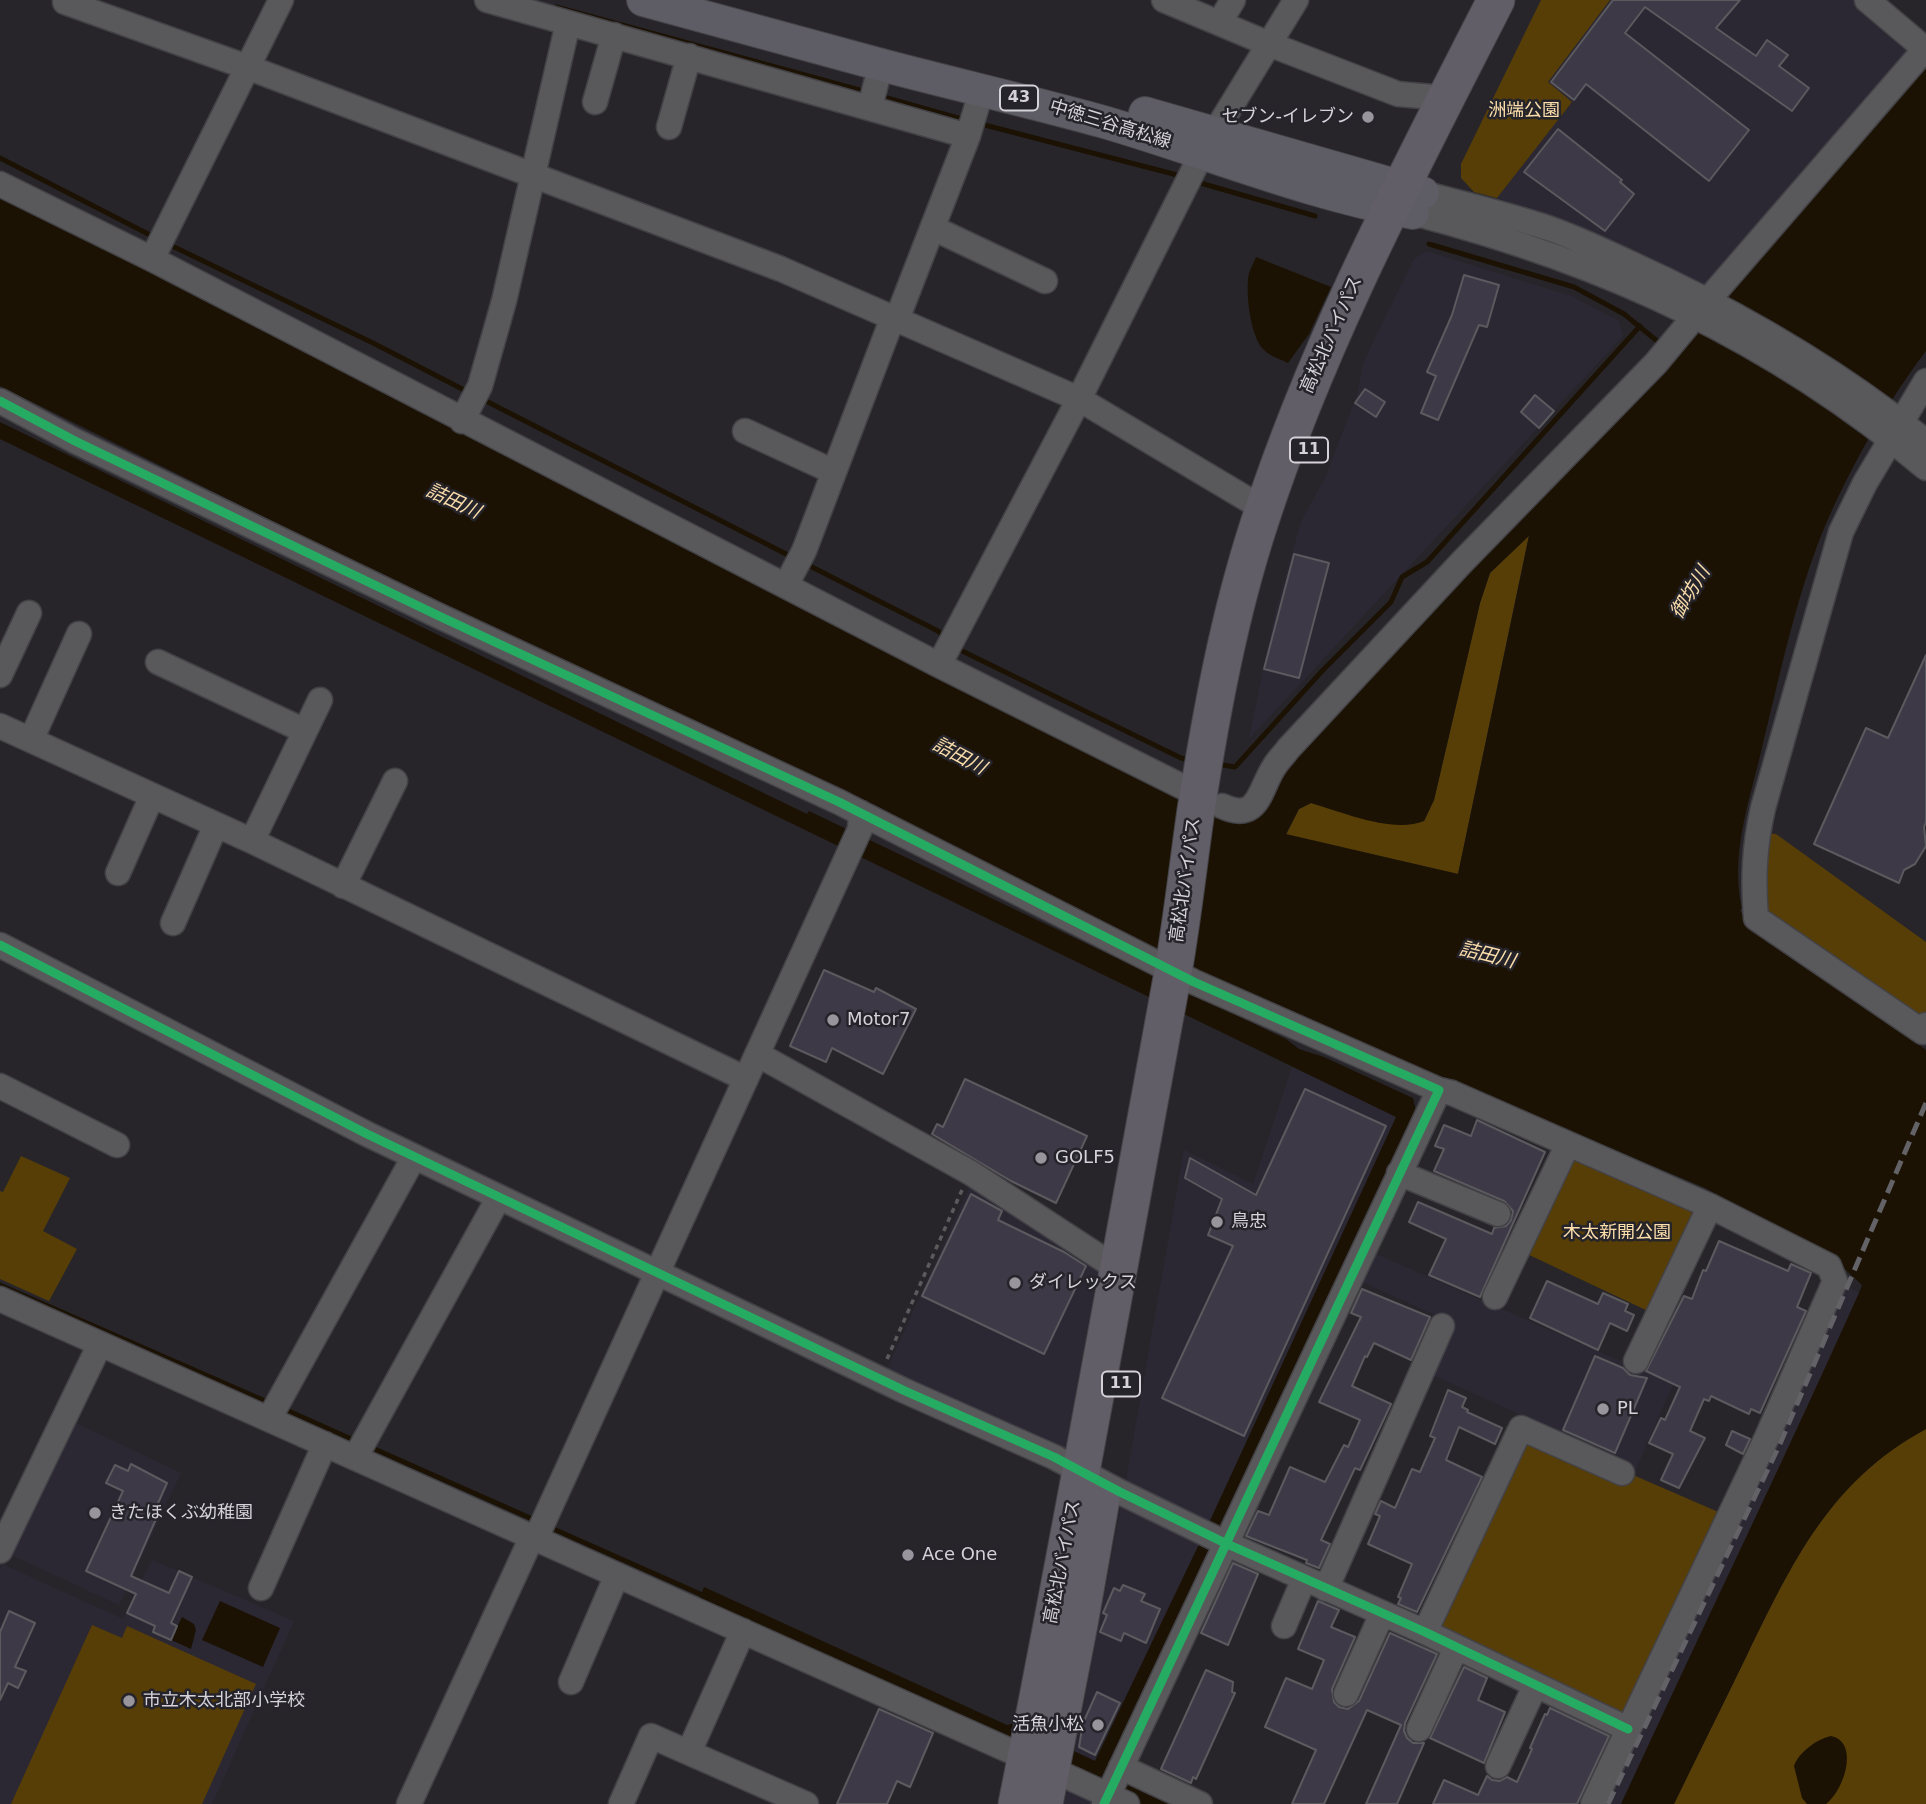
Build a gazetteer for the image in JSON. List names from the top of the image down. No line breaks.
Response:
{"streets":{"highway":["高松北バイパス","11"],"main road":["43","中徳三谷高松線"]},"crossings":[["中徳三谷高松線","高松北バイパス"]],"water":["詰田川","御坊川"],"parks":["洲端公園","木太新開公園"],"places":["セブン-イレブン","Motor7","GOLF5","鳥忠","ダイレックス","PL","きたほくぶ幼稚園","Ace One","市立木太北部小学校","活魚小松"]}
